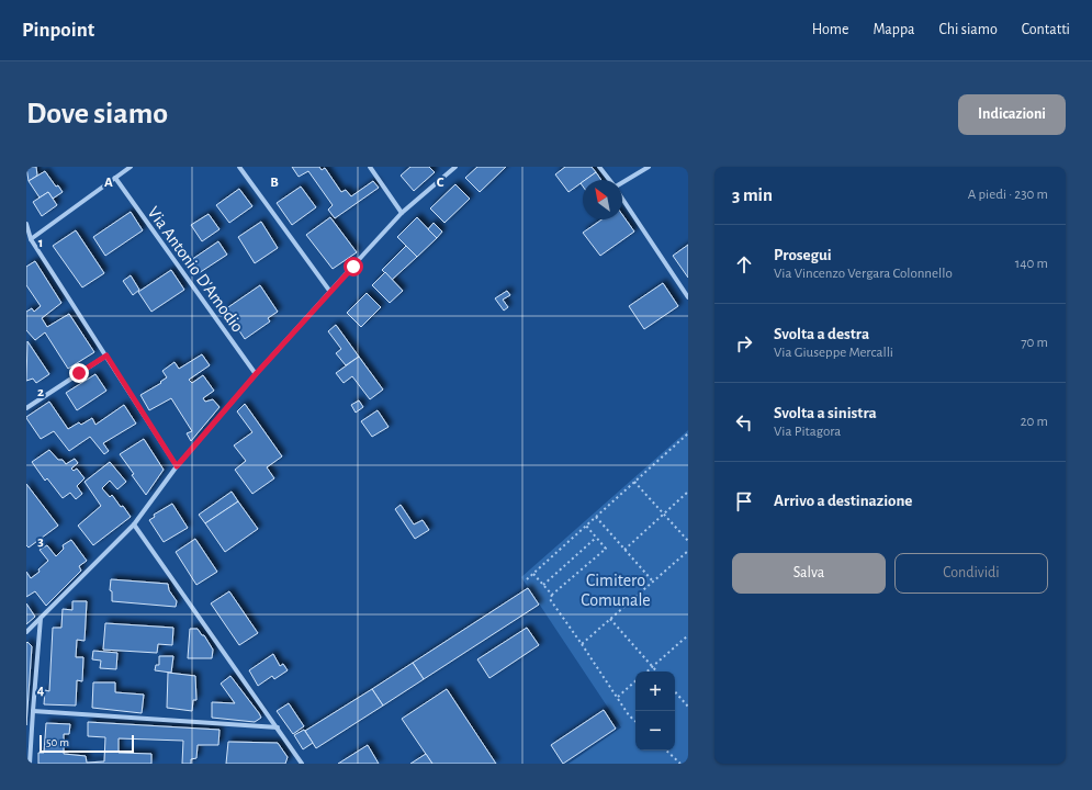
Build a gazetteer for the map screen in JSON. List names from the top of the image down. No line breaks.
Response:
{"streets":{"street":["Via Antonio D'Amodio"]},"parks":["Cimitero Comunale"],"scale_bar":"50 m","north":"top left","page":{"header":"Pinpoint","nav":["Home","Mappa","Chi siamo","Contatti"],"buttons":["Indicazioni",["Salva","Condividi"]],"title":"Dove siamo","heading":["3 min","A piedi · 230 m"],"list":[["Prosegui","Via Vincenzo Vergara Colonnello","140 m"],["Svolta a destra","Via Giuseppe Mercalli","70 m"],["Svolta a sinistra","Via Pitagora","20 m"],"Arrivo a destinazione"],"map_buttons":["+","−"],"scale":"50 m"},"grid":{"columns":["A","B","C"],"rows":["1","2","3","4"]}}
